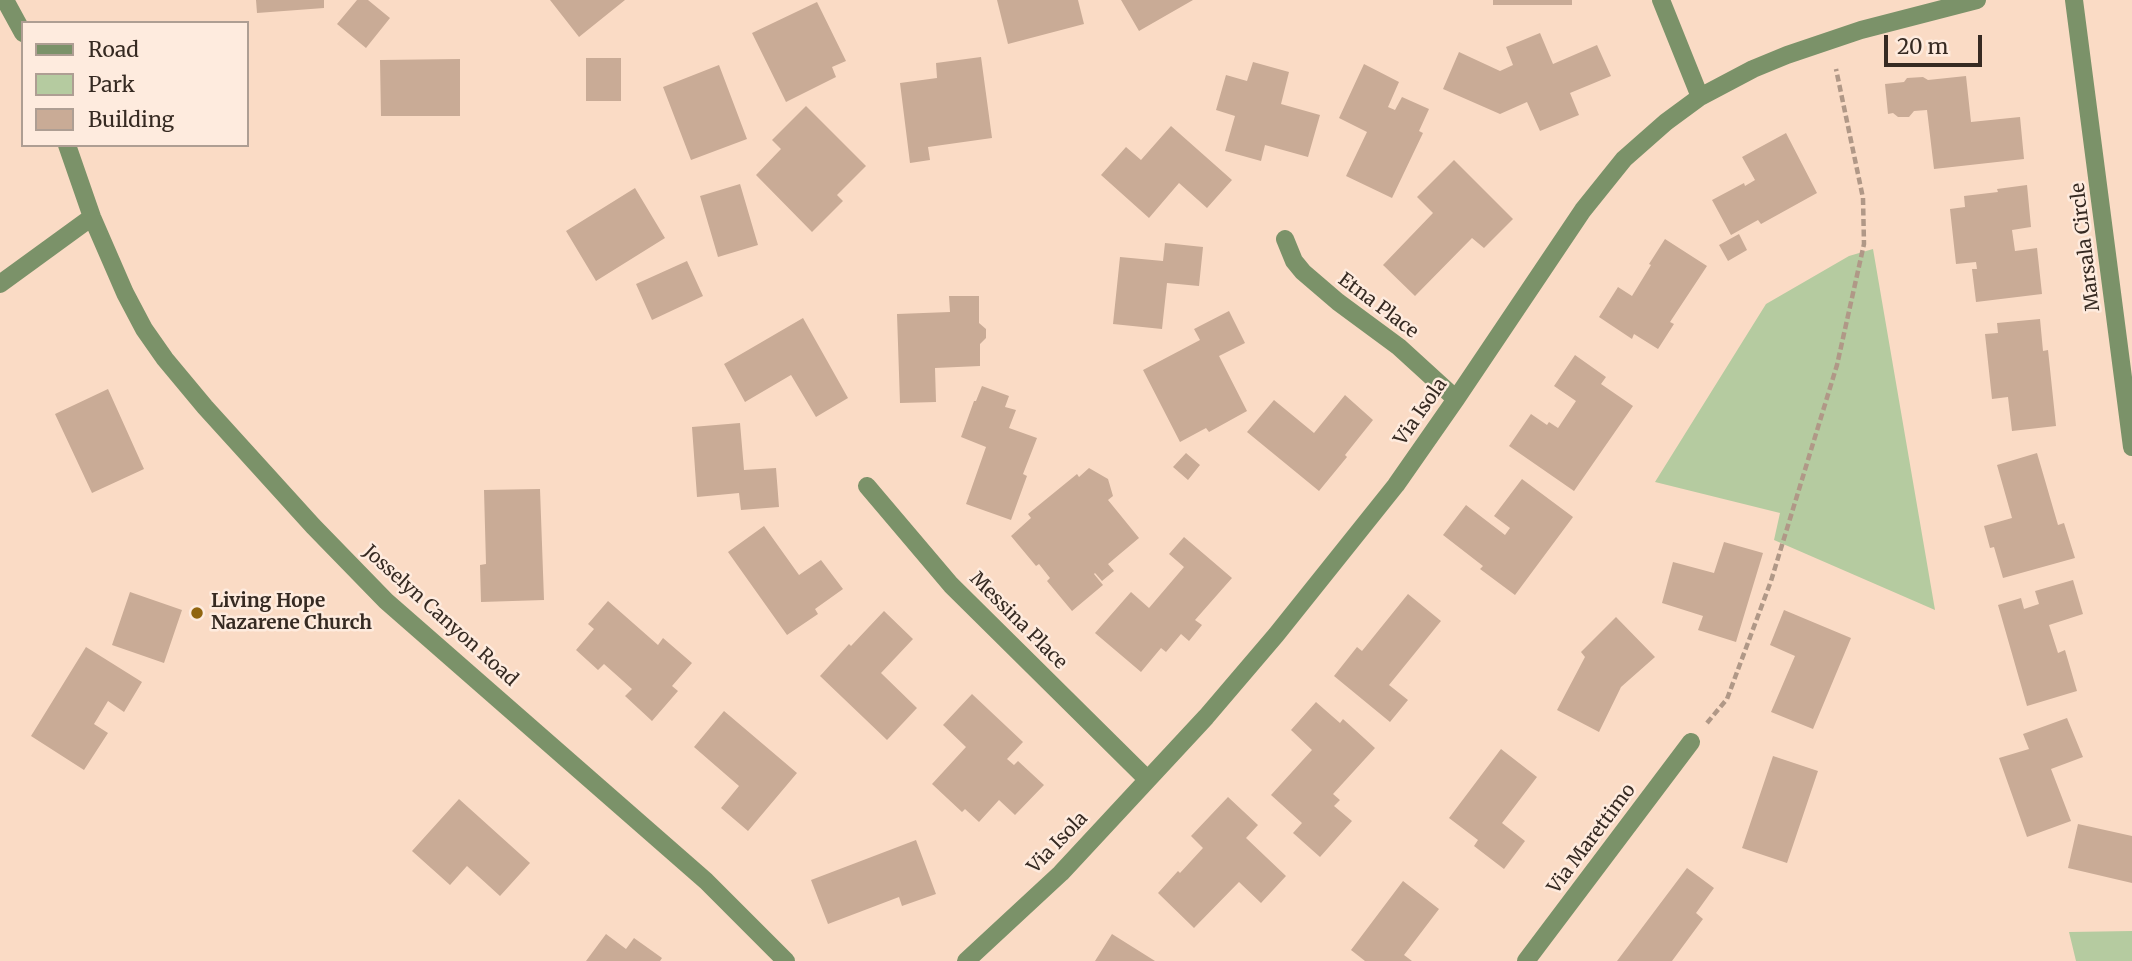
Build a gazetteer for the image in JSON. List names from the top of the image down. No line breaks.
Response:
{"streets":{"street":["Marsala Circle","Etna Place","Via Isola","Josselyn Canyon Road","Messina Place","Via Marettimo"]},"crossings":[["Etna Place","Via Isola"],["Via Isola","Messina Place"]],"places":["Living Hope Nazarene Church"],"legend":["Road","Park","Building"],"scale_bar":"20 m"}
